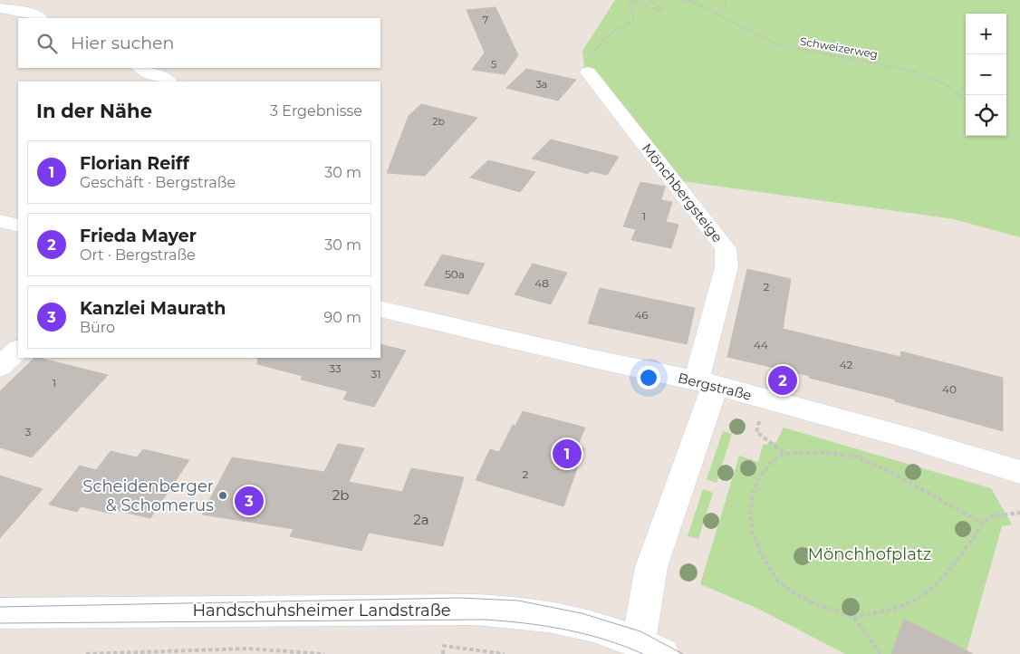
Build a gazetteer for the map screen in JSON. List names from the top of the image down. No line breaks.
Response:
{"streets":{"street":["Mönchbergsteige","Bergstraße","Handschuhsheimer Landstraße"],"path":["Schweizerweg"]},"crossings":[["Mönchbergsteige","Bergstraße"]],"parks":["Mönchhofplatz"],"places":["Scheidenberger & Schomerus"],"house_numbers":["7","5","3a","2b","1","50a","48","2","46","44","42","33","31","1","40","3","2","2b","2a"],"page":{"map_buttons":["+","−"],"search":"Hier suchen","heading":["In der Nähe","3 Ergebnisse"],"list":[{"mark":"1","name":"Florian Reiff","note":"Geschäft · Bergstraße","value":"30 m"},{"mark":"2","name":"Frieda Mayer","note":"Ort · Bergstraße","value":"30 m"},{"mark":"3","name":"Kanzlei Maurath","note":"Büro","value":"90 m"}],"pins":["2","1","3"]}}
